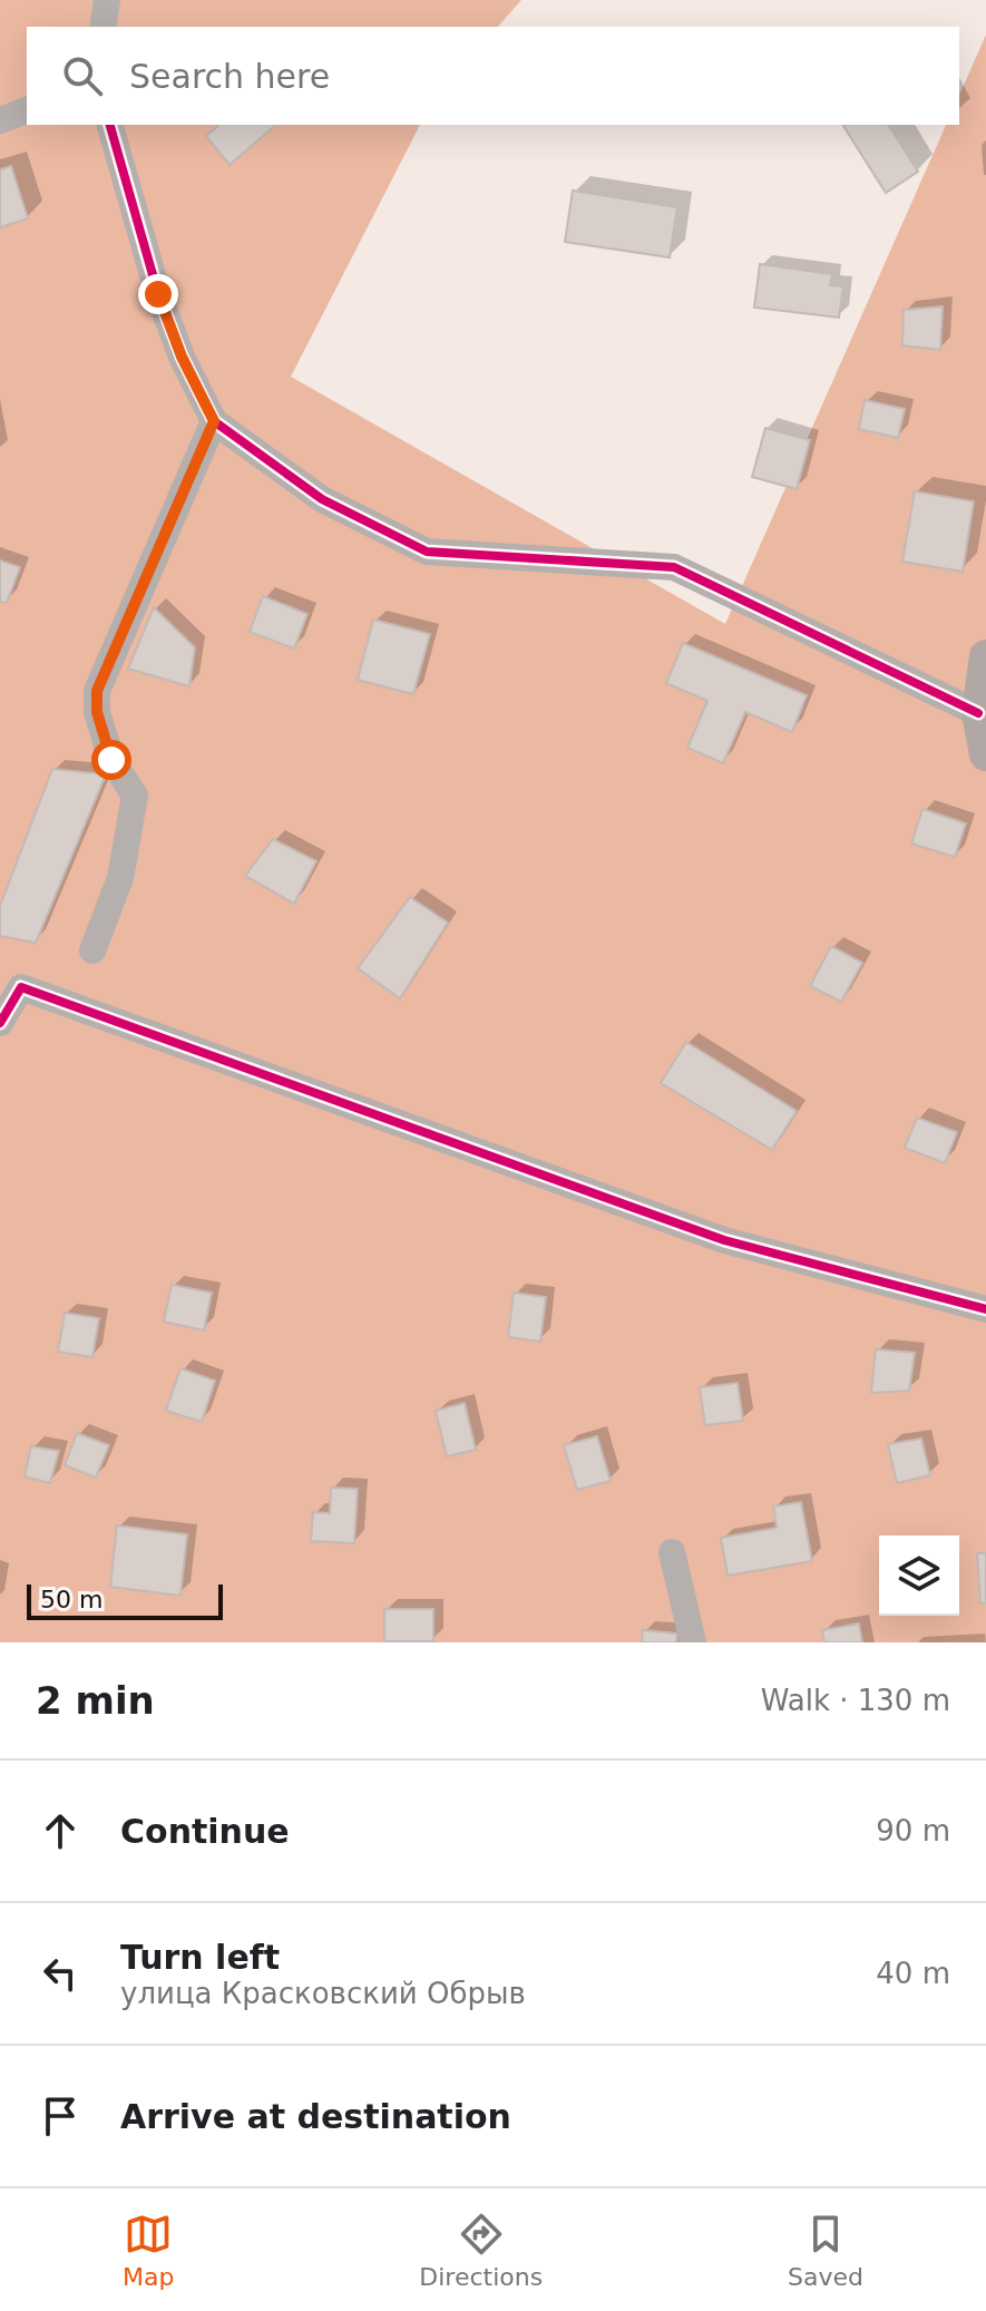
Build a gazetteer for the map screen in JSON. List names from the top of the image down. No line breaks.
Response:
{"scale_bar":"50 m","page":{"search":"Search here","scale":"50 m","heading":["2 min","Walk · 130 m"],"list":[["Continue","90 m"],["Turn left","улица Красковский Обрыв","40 m"],"Arrive at destination"],"nav":["Map","Directions","Saved"]}}
